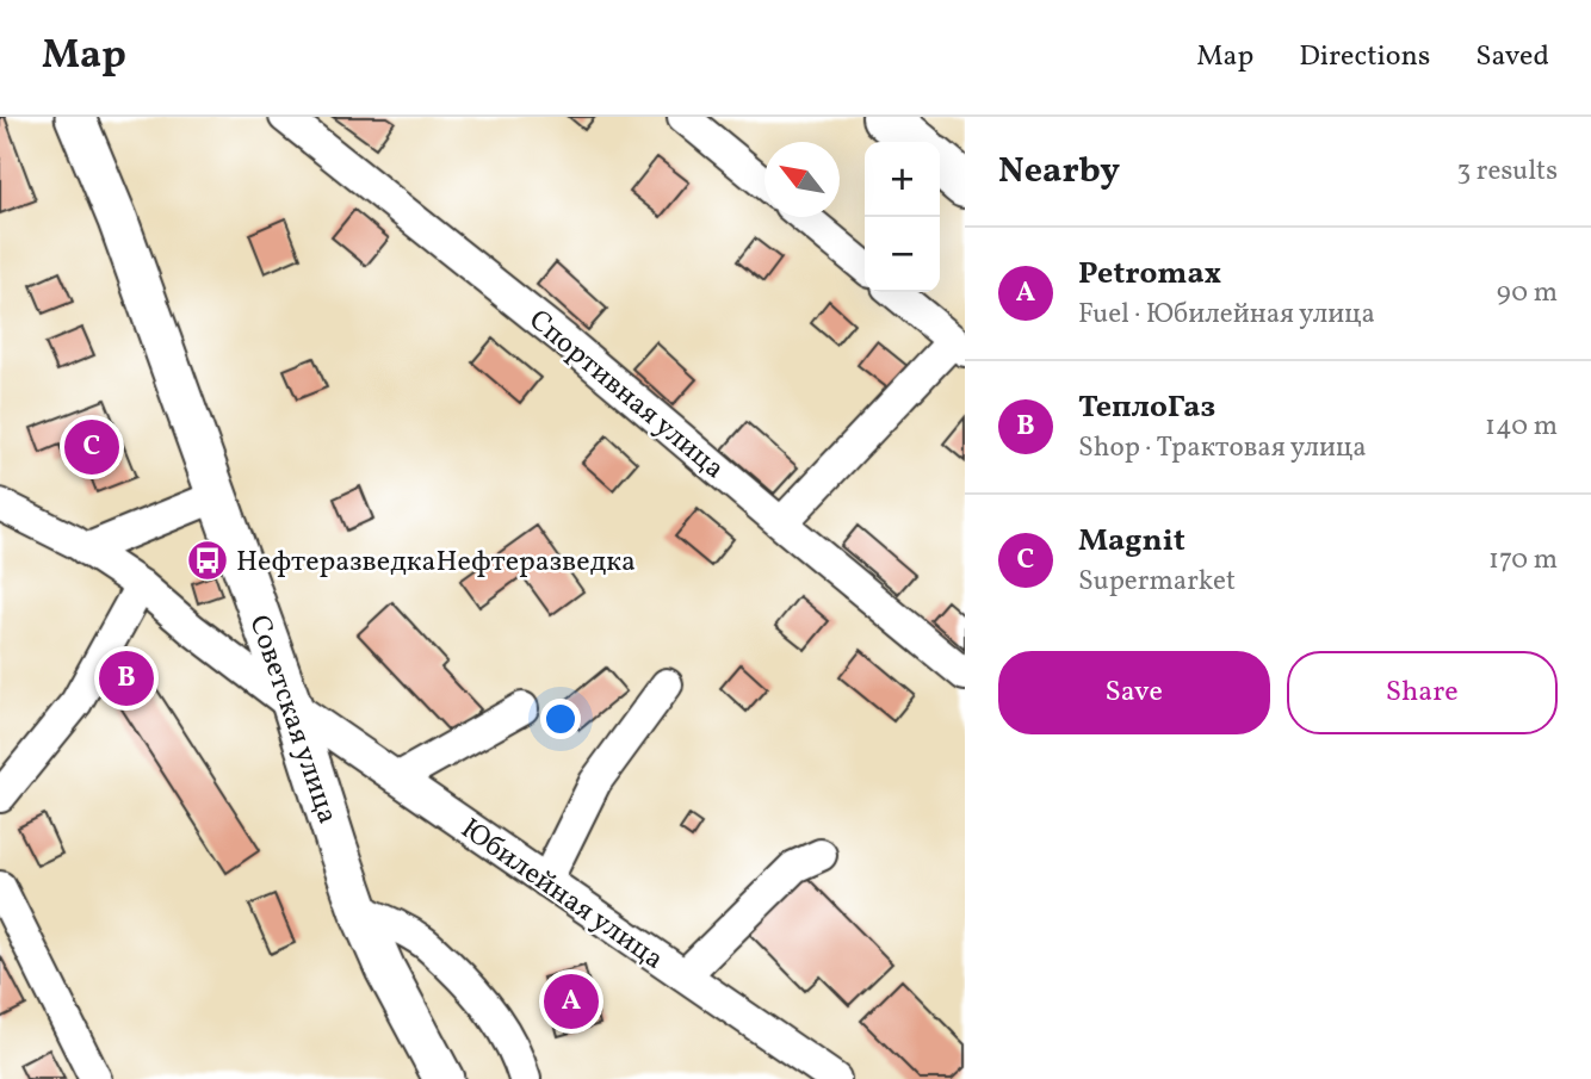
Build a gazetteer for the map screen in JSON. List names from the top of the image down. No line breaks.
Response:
{"streets":{"main road":["Советская улица"],"street":["Спортивная улица","Юбилейная улица"]},"crossings":[["Советская улица","Юбилейная улица"]],"places":{"bus stop":["НефтеразведкаНефтеразведка"]},"north":"top left","page":{"header":"Map","nav":["Map","Directions","Saved"],"heading":["Nearby","3 results"],"map_buttons":["+","−"],"list":[{"mark":"A","name":"Petromax","note":"Fuel · Юбилейная улица","value":"90 m"},{"mark":"B","name":"ТеплоГаз","note":"Shop · Трактовая улица","value":"140 m"},{"mark":"C","name":"Magnit","note":"Supermarket","value":"170 m"}],"pins":["C","B","A"],"buttons":["Save","Share"]}}
